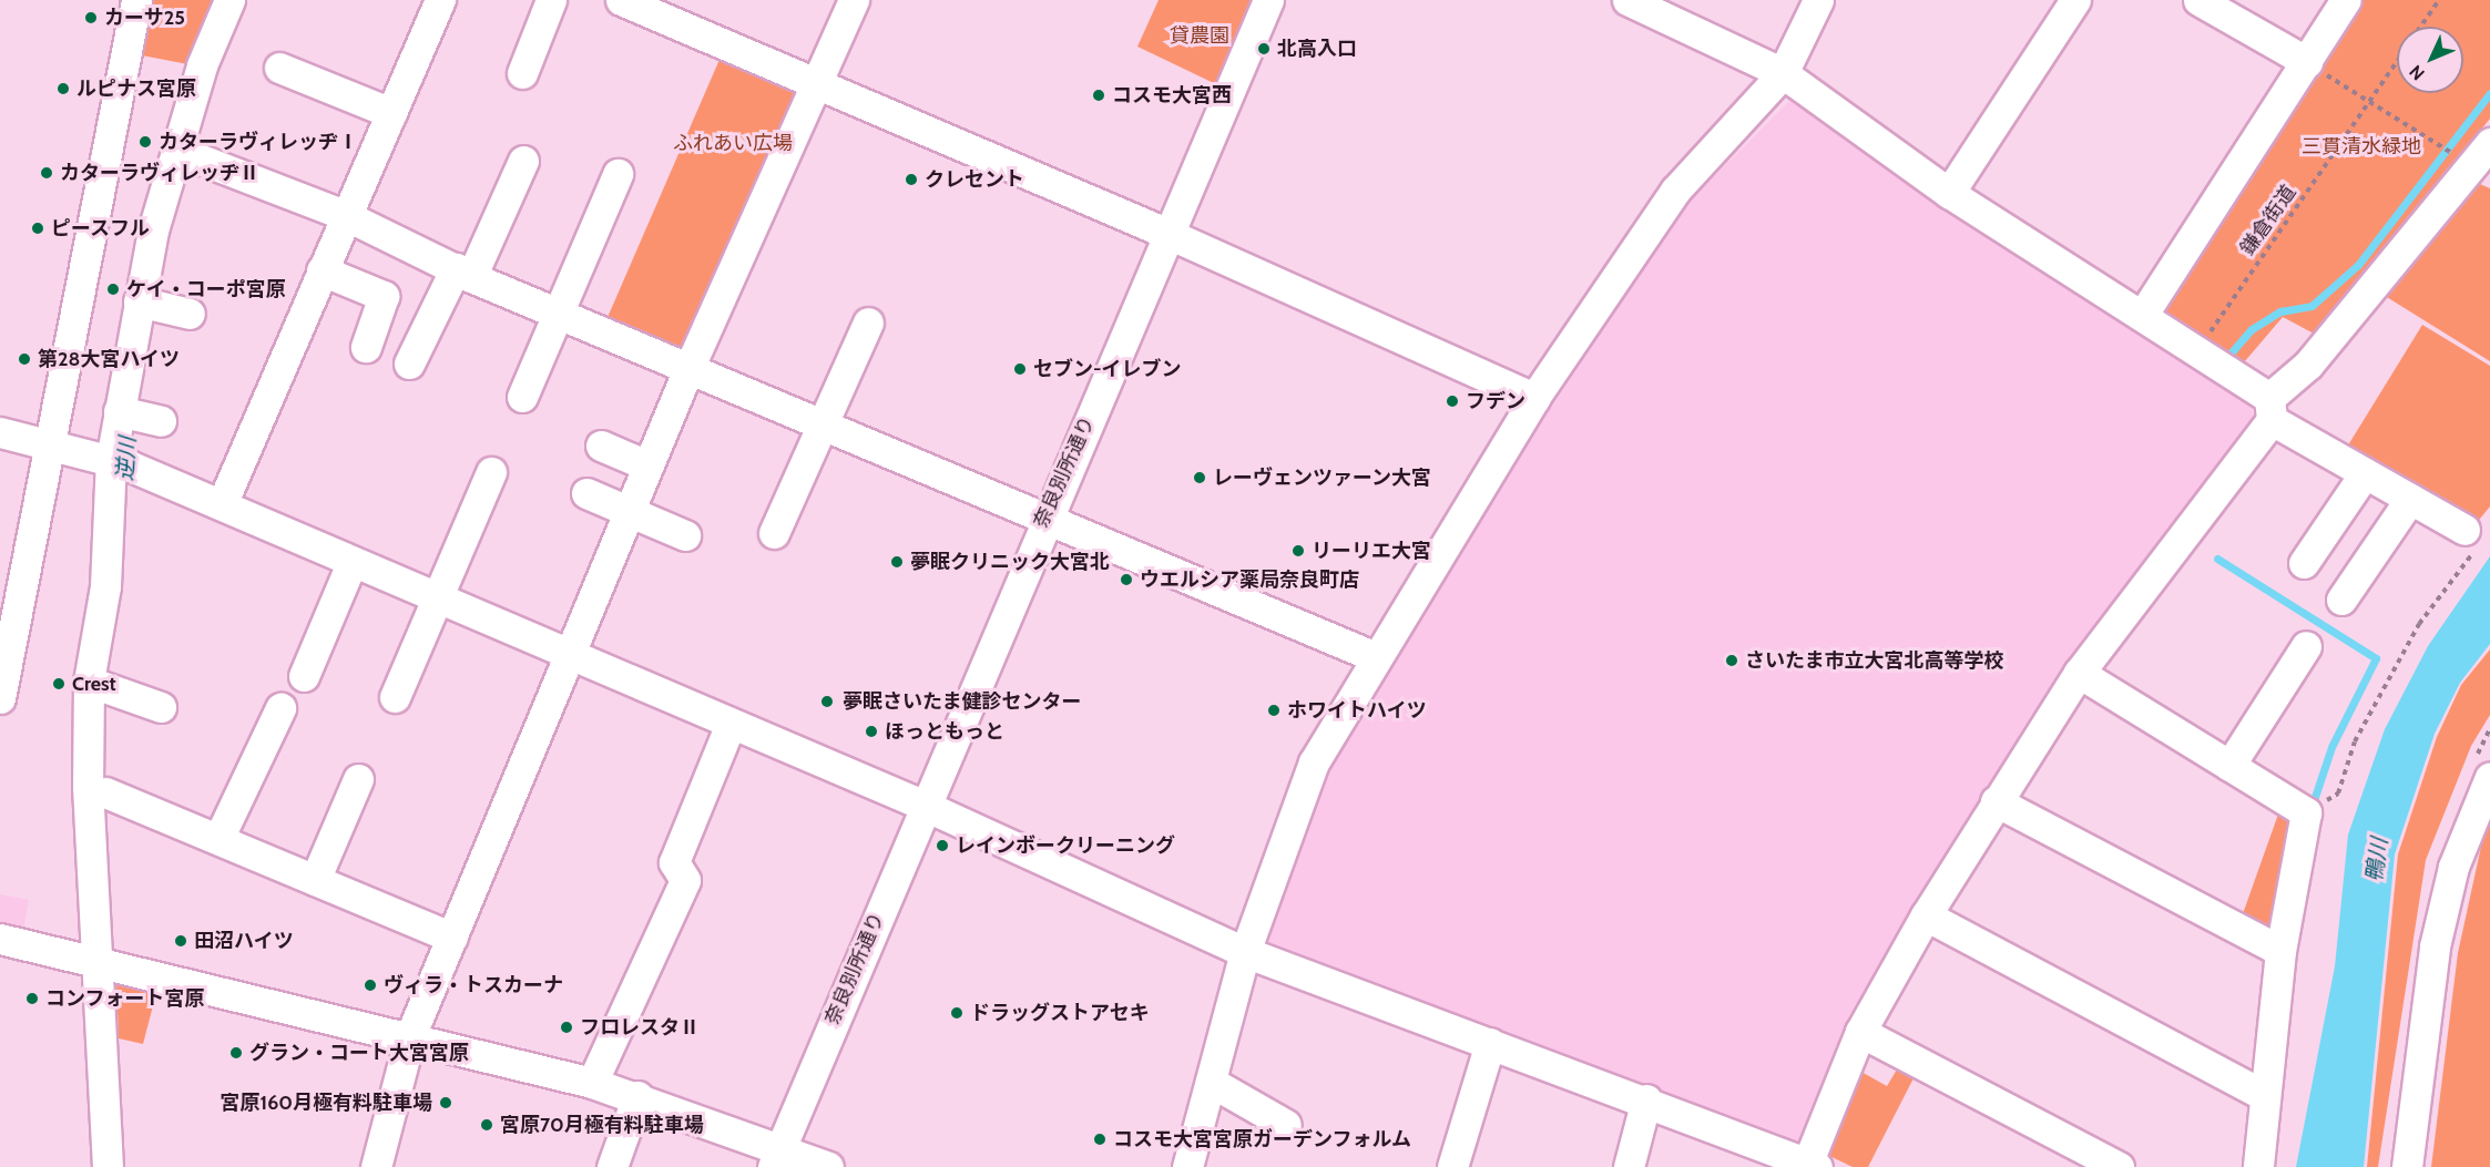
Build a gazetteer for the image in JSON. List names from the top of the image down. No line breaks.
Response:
{"streets":{"street":["奈良別所通り"],"path":["鎌倉街道"]},"water":["逆川","鴨川"],"parks":["貸農園","ふれあい広場","三貫清水緑地"],"places":["カーサ25","北高入口","ルピナス宮原","コスモ大宮西","カターラヴィレッヂⅠ","カターラヴィレッヂⅡ","クレセント","ピースフル","ケイ・コーポ宮原","第28大宮ハイツ","セブン-イレブン","フデン","レーヴェンツァーン大宮","リーリエ大宮","夢眠クリニック大宮北","ウエルシア薬局奈良町店","さいたま市立大宮北高等学校","Crest","夢眠さいたま健診センター","ホワイトハイツ","ほっともっと","レインボークリーニング","田沼ハイツ","ヴィラ・トスカーナ","コンフォート宮原","ドラッグストアセキ","フロレスタⅡ","グラン・コート大宮宮原","宮原160月極有料駐車場","宮原70月極有料駐車場","コスモ大宮宮原ガーデンフォルム"],"north":"bottom left"}
